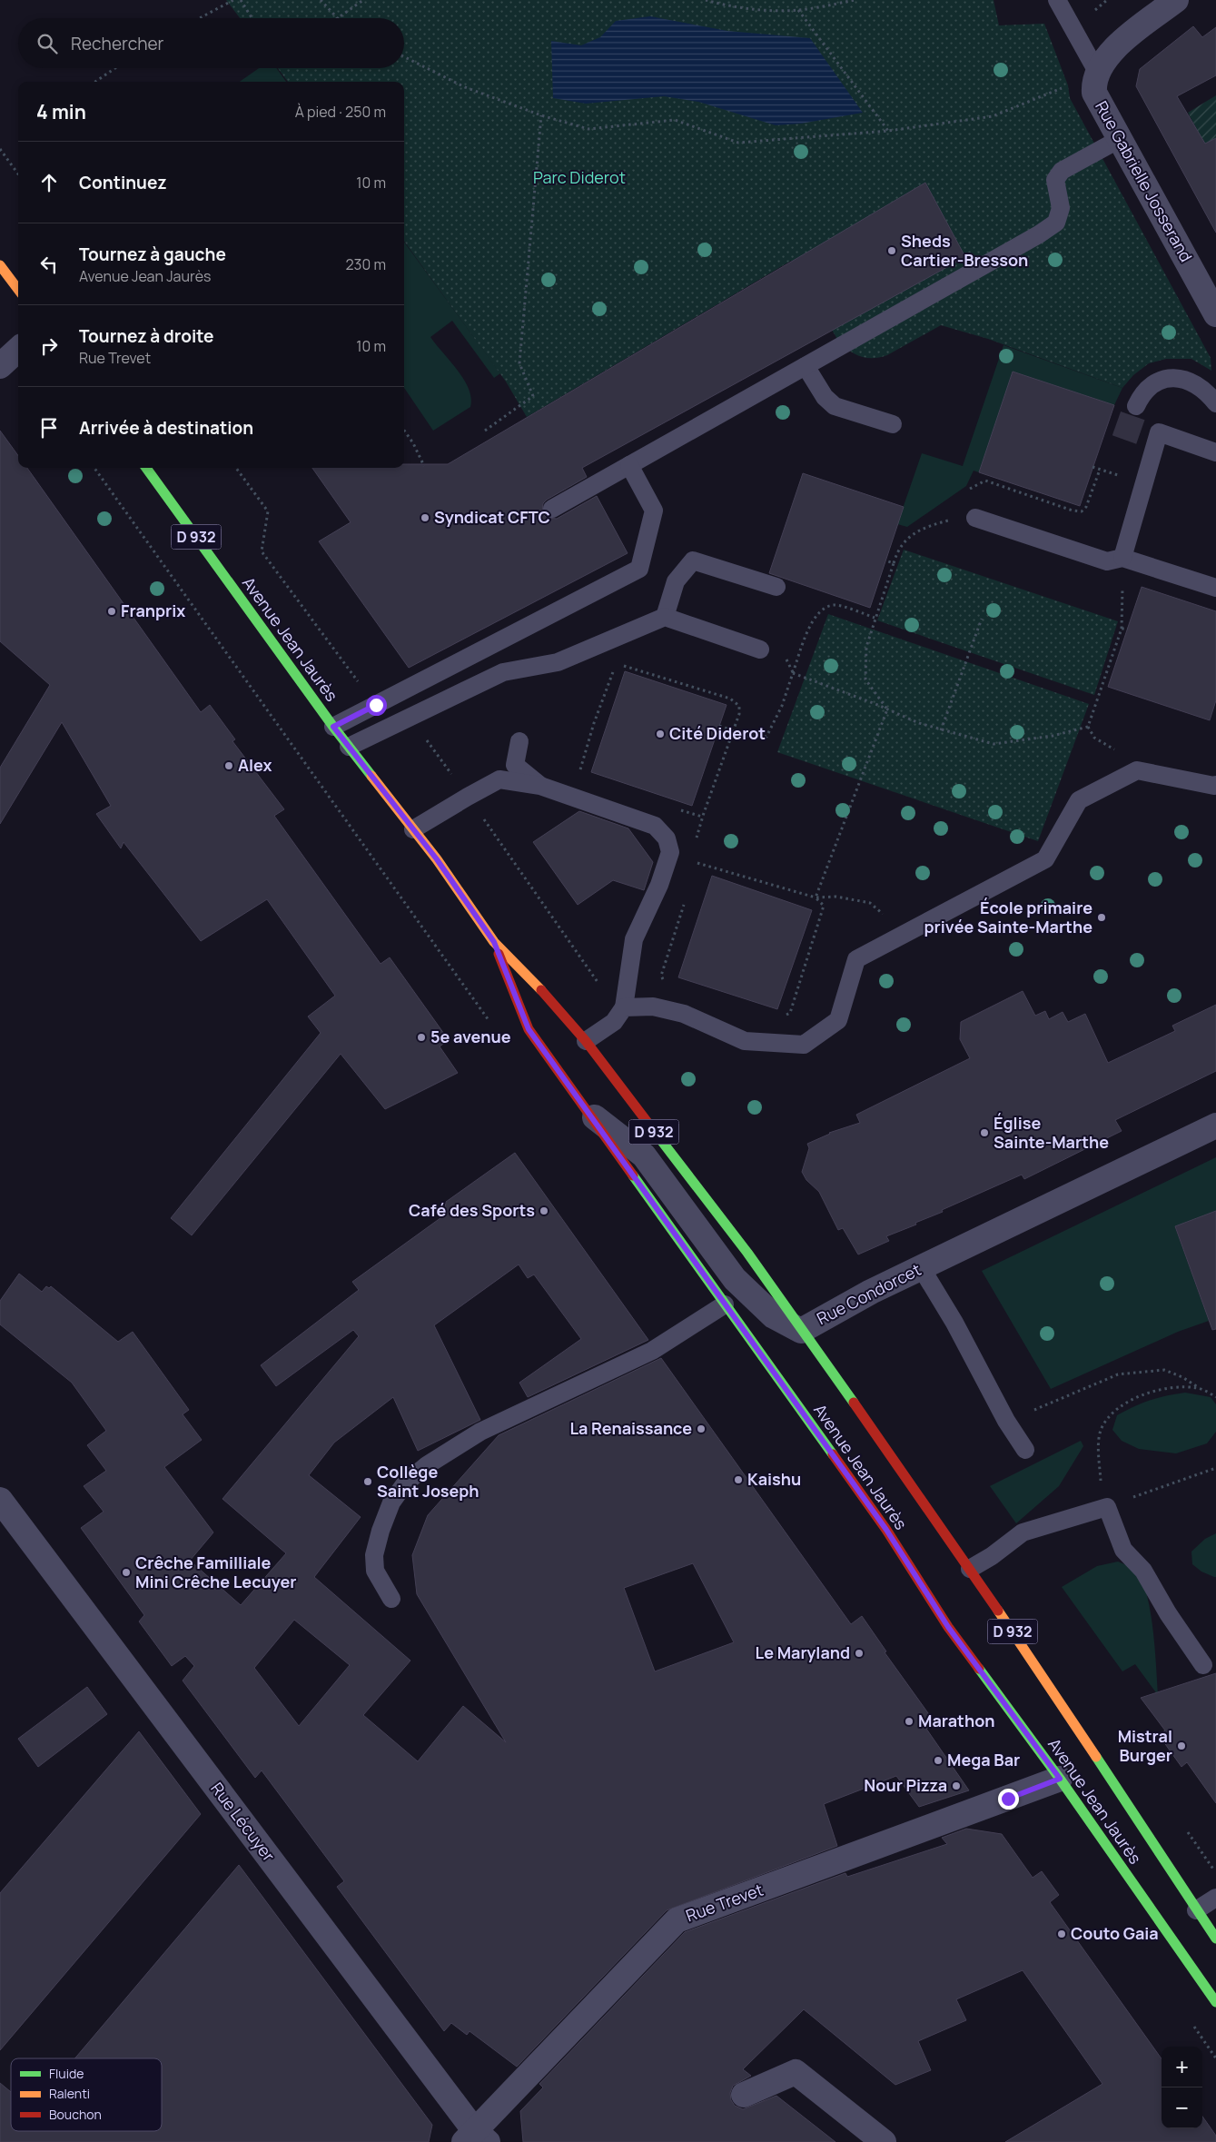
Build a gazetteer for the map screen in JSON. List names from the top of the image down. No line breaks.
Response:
{"streets":{"main road":["D 932","Avenue Jean Jaurès"],"street":["Rue Gabrielle Josserand","Rue Condorcet","Rue Lécuyer","Rue Trevet"]},"crossings":[["Avenue Jean Jaurès","Rue Condorcet"],["Avenue Jean Jaurès","Rue Trevet"],["Rue Lécuyer","Rue Trevet"]],"parks":["Parc Diderot"],"places":["Sheds Cartier-Bresson","Syndicat CFTC","Franprix","Cité Diderot","Alex","École primaire privée Sainte-Marthe","5e avenue","Église Sainte-Marthe","Café des Sports","La Renaissance","Kaishu","Collège Saint Joseph","Crêche Familliale Mini Crêche Lecuyer","Le Maryland","Marathon","Mistral Burger","Mega Bar","Nour Pizza","Couto Gaia"],"legend":["Fluide","Ralenti","Bouchon"],"page":{"search":"Rechercher","heading":["4 min","À pied · 250 m"],"list":[["Continuez","10 m"],["Tournez à gauche","Avenue Jean Jaurès","230 m"],["Tournez à droite","Rue Trevet","10 m"],"Arrivée à destination"],"map_buttons":["+","−"]}}
